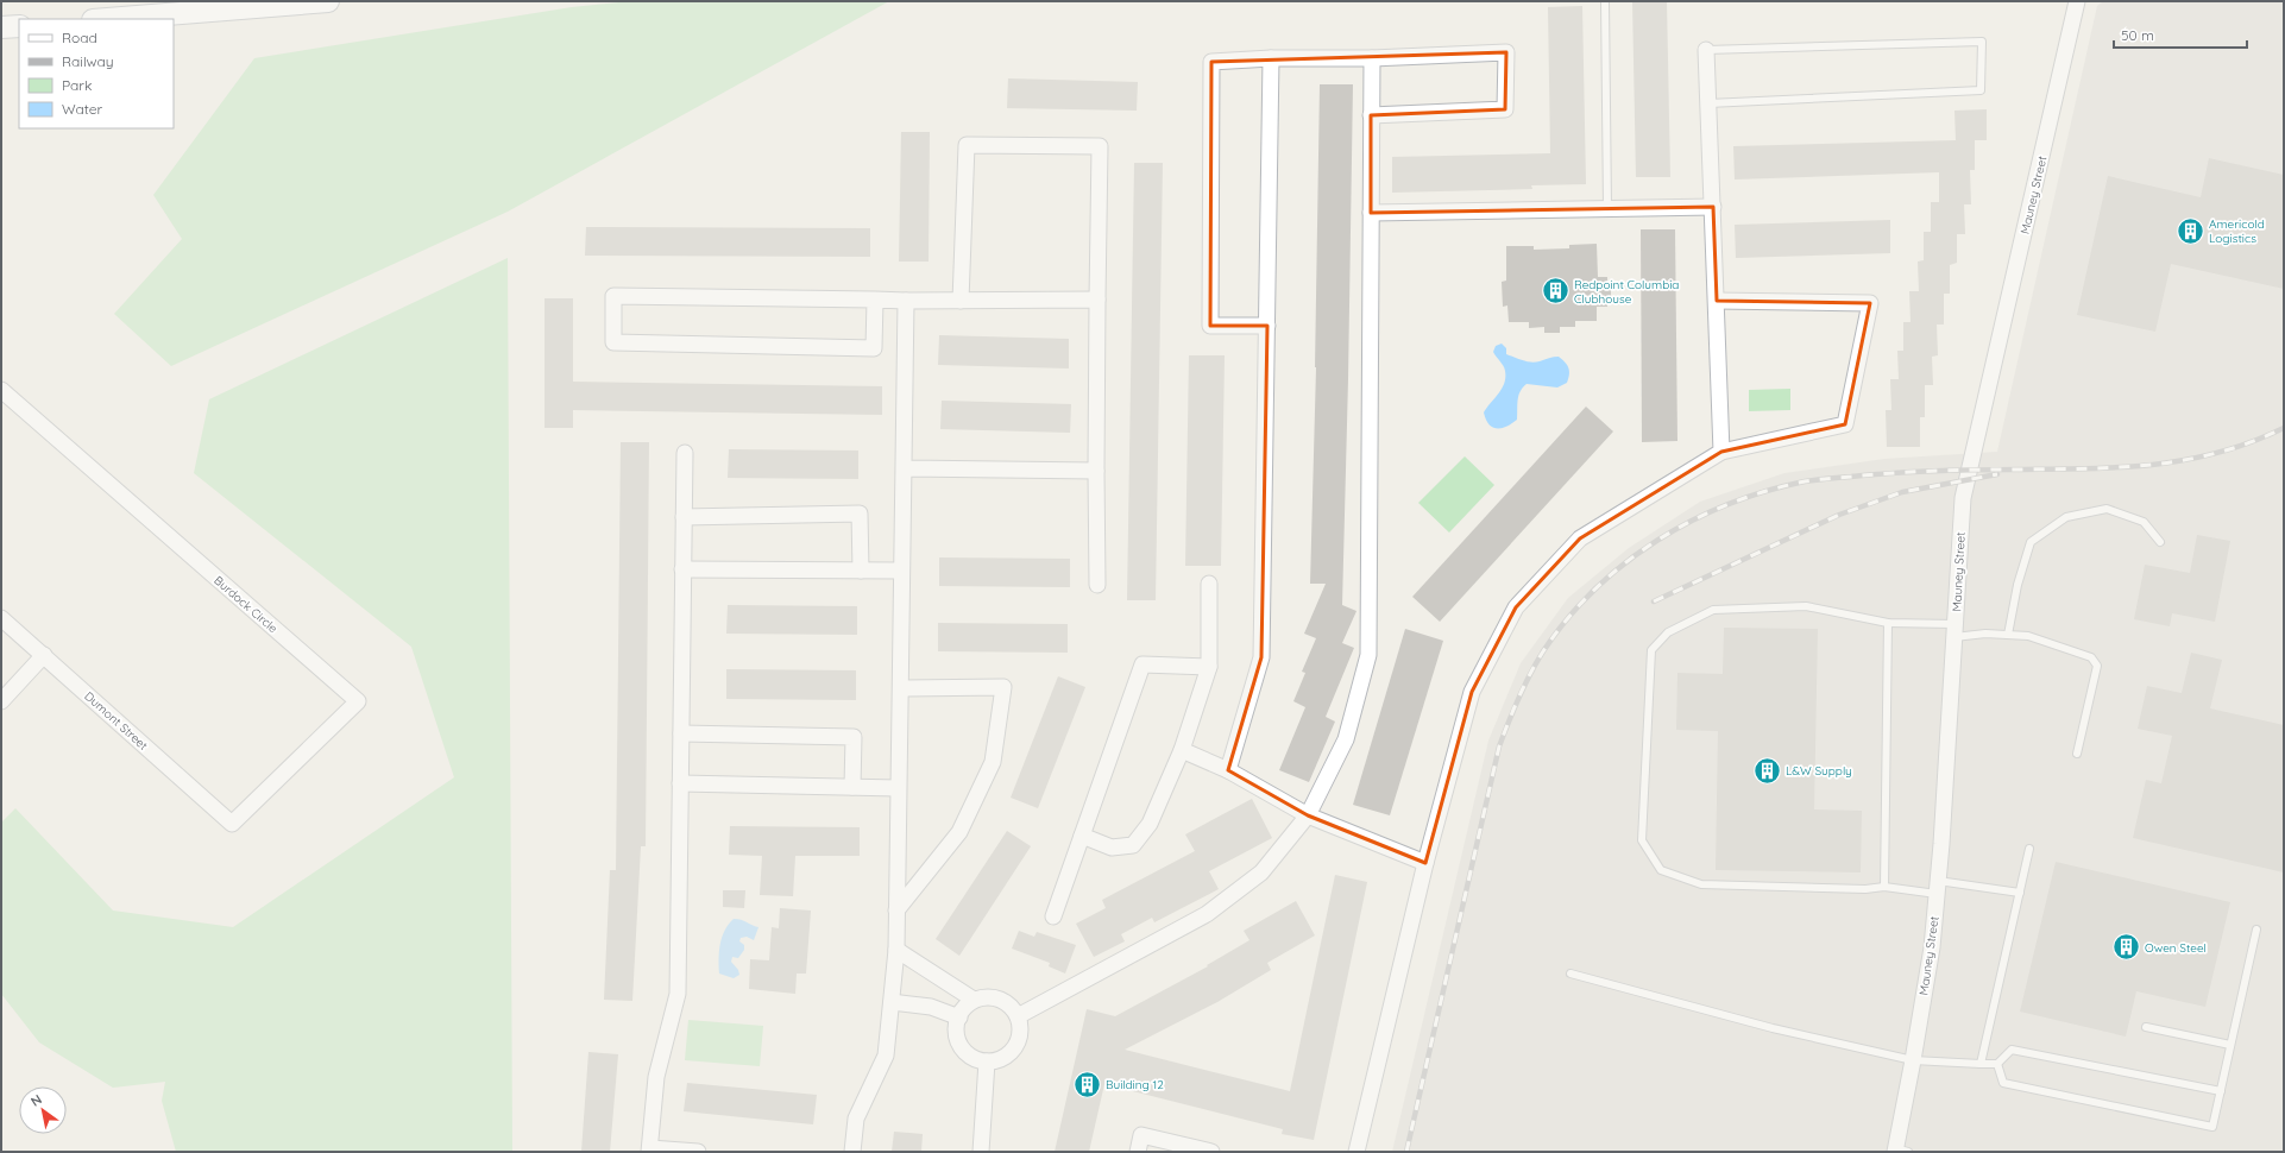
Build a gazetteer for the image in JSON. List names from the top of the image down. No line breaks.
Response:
{"streets":{"street":["Mauney Street","Burdock Circle","Dumont Street"]},"crossings":[["Burdock Circle","Dumont Street"]],"places":{"building":["Americold Logistics","Redpoint Columbia Clubhouse","L&W Supply","Owen Steel","Building 12"]},"legend":["Road","Railway","Park","Water"],"scale_bar":"50 m","north":"top left"}
